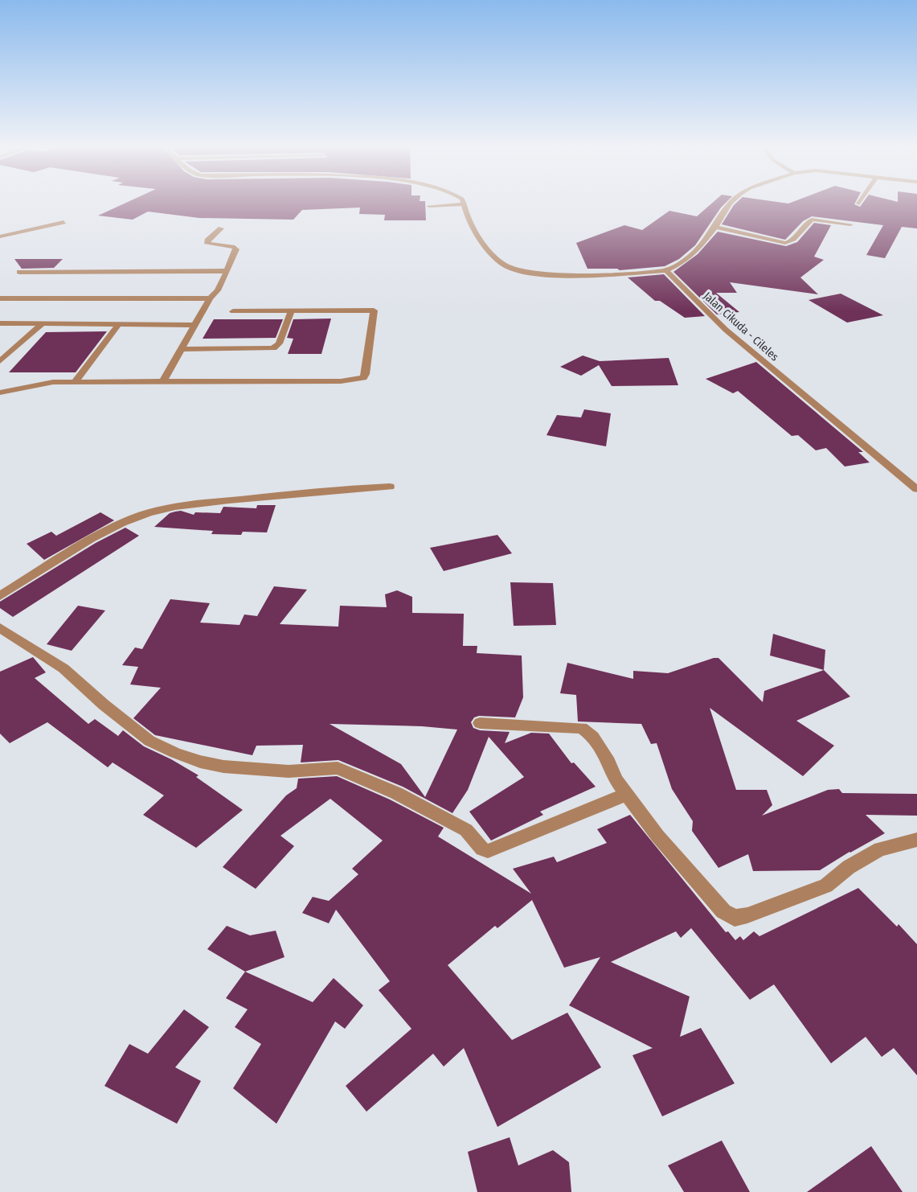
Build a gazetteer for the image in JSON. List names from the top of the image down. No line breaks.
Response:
{"streets":{"street":["Jalan Cikuda - Cileles"]}}
